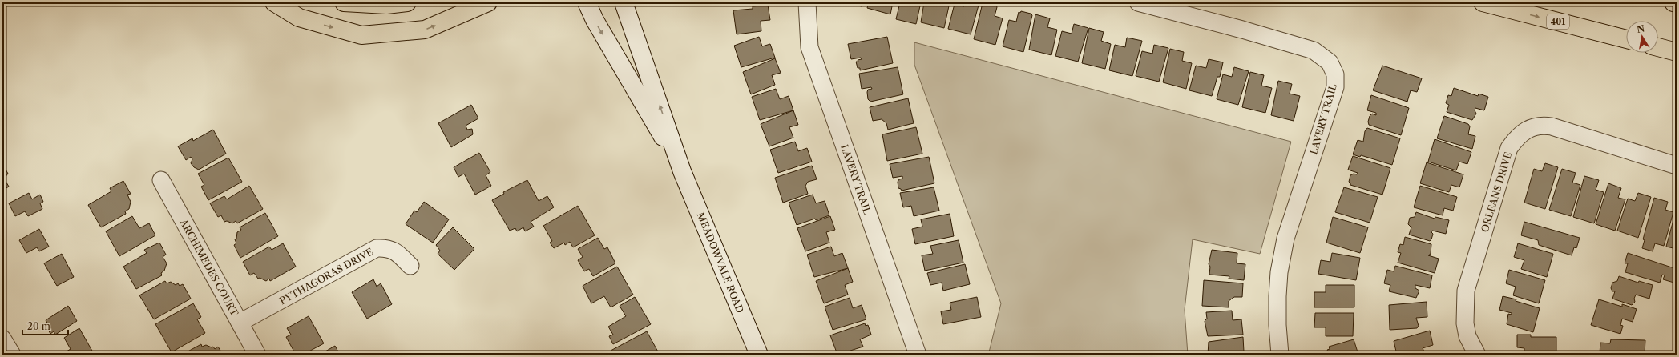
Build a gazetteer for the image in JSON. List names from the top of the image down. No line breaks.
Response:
{"streets":{"highway":["401"],"main road":["MEADOWVALE ROAD"],"street":["LAVERY TRAIL","ORLEANS DRIVE","ARCHIMEDES COURT","PYTHAGORAS DRIVE"]},"crossings":[["ARCHIMEDES COURT","PYTHAGORAS DRIVE"]],"scale_bar":"20 m","north":"top"}
